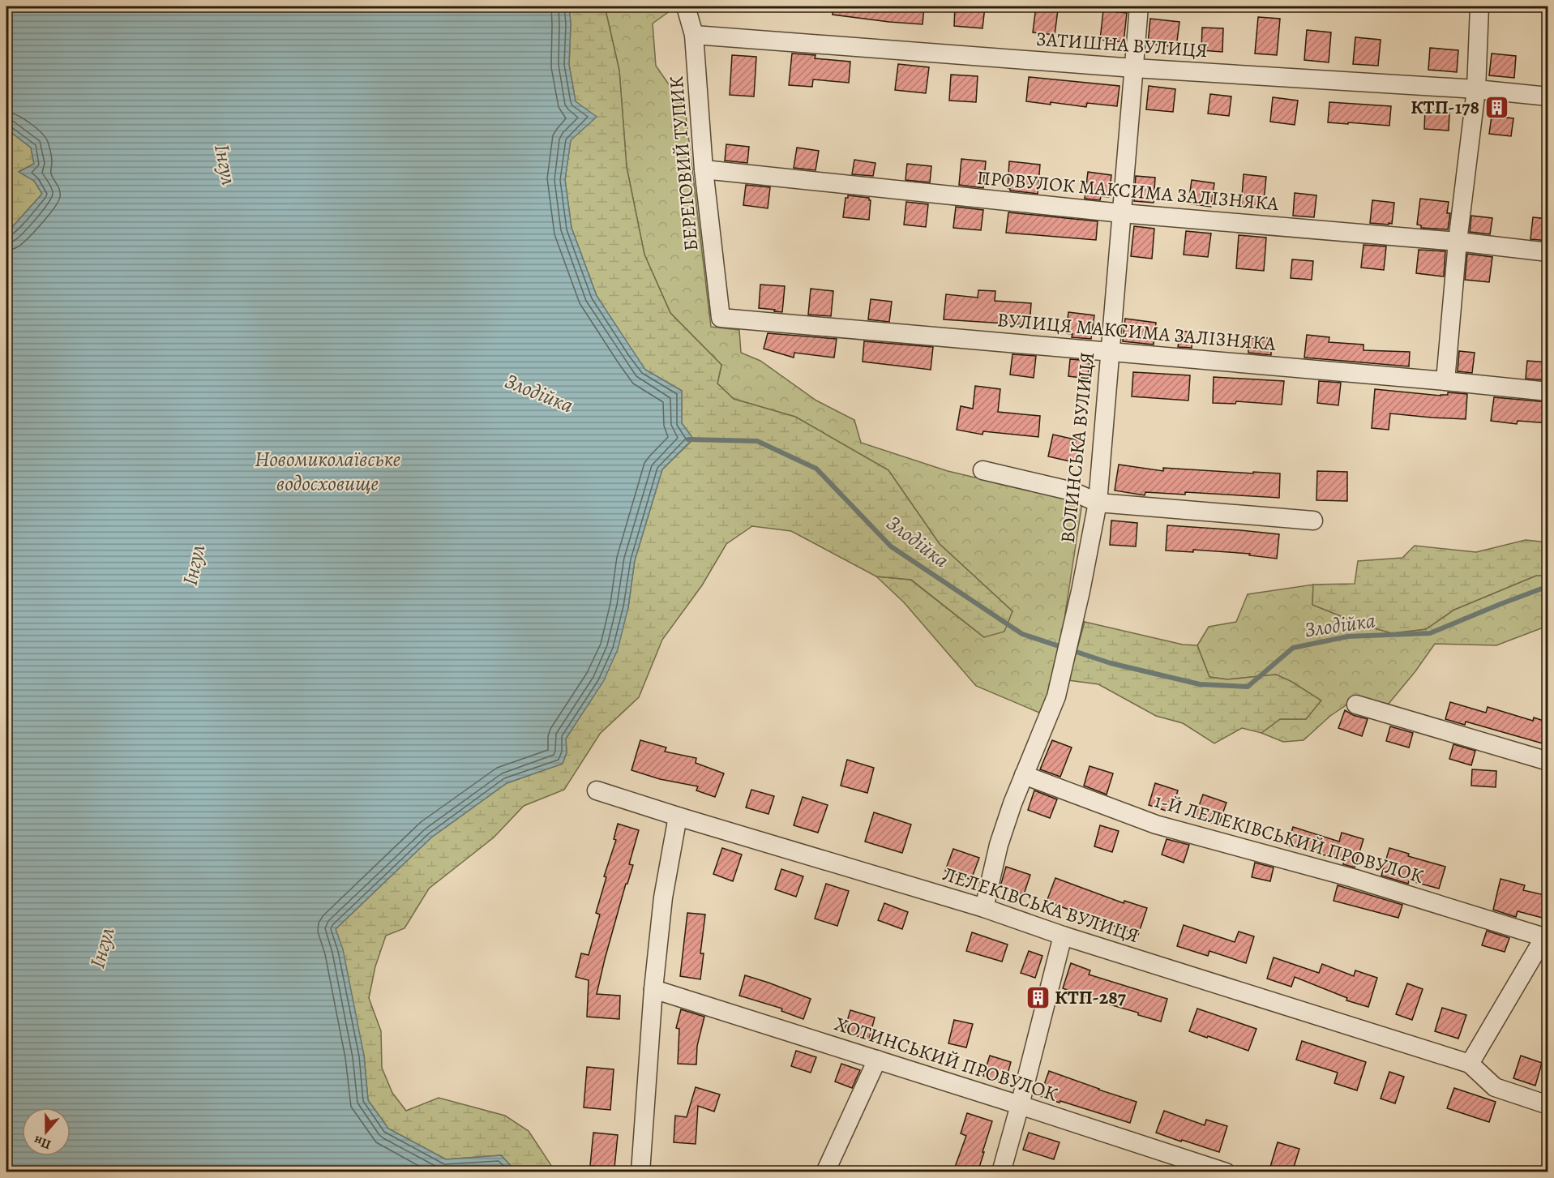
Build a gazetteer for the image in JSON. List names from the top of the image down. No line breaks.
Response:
{"streets":{"street":["ЗАТИШНА ВУЛИЦЯ","БЕРЕГОВИЙ ТУПИК","ПРОВУЛОК МАКСИМА ЗАЛІЗНЯКА","ВУЛИЦЯ МАКСИМА ЗАЛІЗНЯКА","ВОЛИНСЬКА ВУЛИЦЯ","1-Й ЛЕЛЕКІВСЬКИЙ ПРОВУЛОК","ЛЕЛЕКІВСЬКА ВУЛИЦЯ","ХОТИНСЬКИЙ ПРОВУЛОК"]},"crossings":[["ЗАТИШНА ВУЛИЦЯ","БЕРЕГОВИЙ ТУПИК"],["ЗАТИШНА ВУЛИЦЯ","ВОЛИНСЬКА ВУЛИЦЯ"],["БЕРЕГОВИЙ ТУПИК","ПРОВУЛОК МАКСИМА ЗАЛІЗНЯКА"],["БЕРЕГОВИЙ ТУПИК","ВУЛИЦЯ МАКСИМА ЗАЛІЗНЯКА"],["ПРОВУЛОК МАКСИМА ЗАЛІЗНЯКА","ВОЛИНСЬКА ВУЛИЦЯ"],["ВУЛИЦЯ МАКСИМА ЗАЛІЗНЯКА","ВОЛИНСЬКА ВУЛИЦЯ"],["ВОЛИНСЬКА ВУЛИЦЯ","1-Й ЛЕЛЕКІВСЬКИЙ ПРОВУЛОК"],["ВОЛИНСЬКА ВУЛИЦЯ","ЛЕЛЕКІВСЬКА ВУЛИЦЯ"]],"water":["Інгул","Злодійка","Новомиколаївське водосховище"],"places":{"building":["КТП-178","КТП-287"]},"north":"bottom"}
